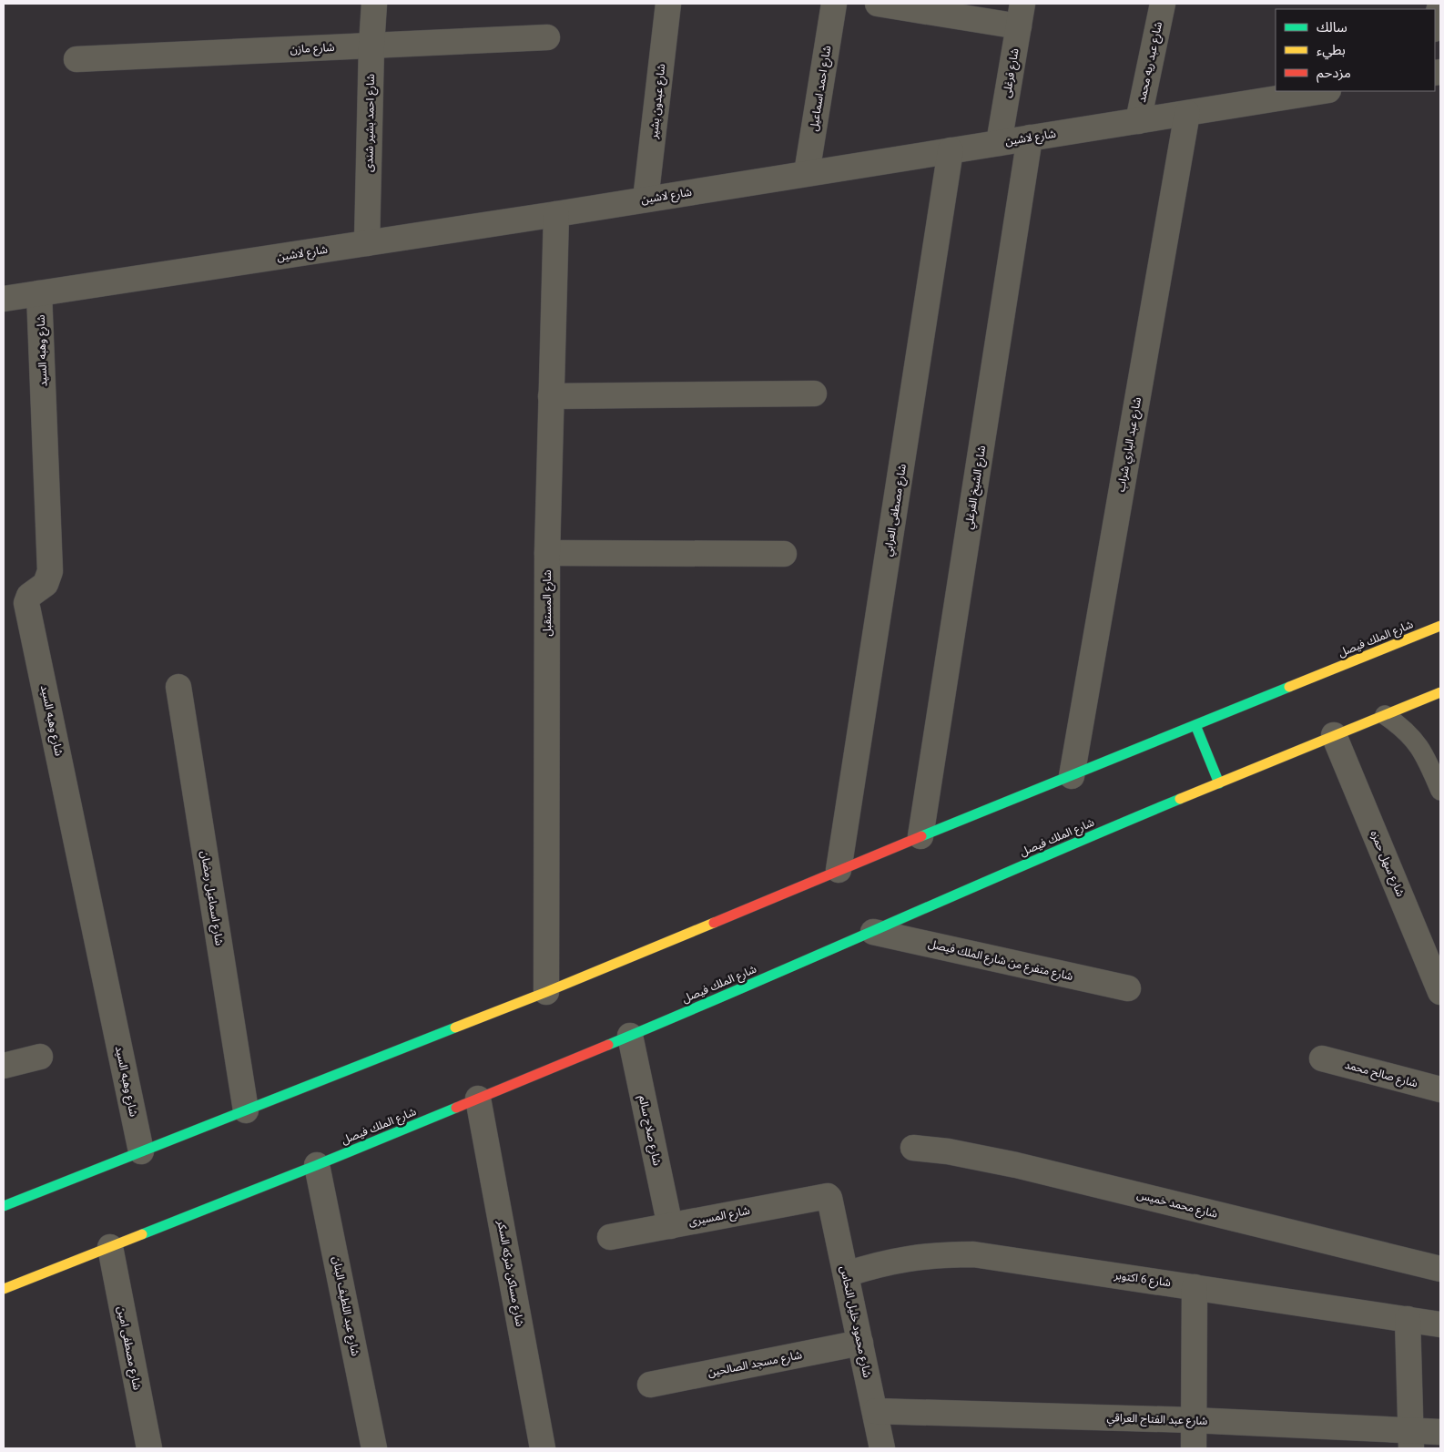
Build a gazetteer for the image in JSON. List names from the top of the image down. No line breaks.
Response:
{"streets":{"main road":["شارع الملك فيصل"],"street":["شارع مازن","شارع عبد ريه محمد","شارع فرغلى","شارع احمد اسماعيل","شارع عبدون بشير","شارع احمد بشير شندى","شارع لاشين","شارع وهبه السيد","شارع عبد الباري شراب","شارع الشيخ الفرغلي","شارع مصطفى العرابي","شارع المستقبل","شارع سهل حمزه","شارع اسماعيل رمضان","شارع متفرع من شارع الملك فيصل","شارع صالح محمد","شارع صلاح سالم","شارع محمد خميس","شارع المسيرى","شارع مساكن شركه السكر","شارع 6 اكتوبر","شارع عبد اللطيف البنان","شارع محمود خليل النحاس","شارع مصطفى امين","شارع مسجد الصالحين","شارع عبد الفتاح العراقي"]},"crossings":[["شارع مازن","شارع احمد بشير شندى"],["شارع عبد ريه محمد","شارع لاشين"],["شارع فرغلى","شارع لاشين"],["شارع احمد اسماعيل","شارع لاشين"],["شارع عبدون بشير","شارع لاشين"],["شارع احمد بشير شندى","شارع لاشين"],["شارع لاشين","شارع وهبه السيد"],["شارع لاشين","شارع عبد الباري شراب"],["شارع لاشين","شارع الشيخ الفرغلي"],["شارع لاشين","شارع مصطفى العرابي"],["شارع لاشين","شارع المستقبل"],["شارع وهبه السيد","شارع الملك فيصل"],["شارع عبد الباري شراب","شارع الملك فيصل"],["شارع الشيخ الفرغلي","شارع الملك فيصل"],["شارع مصطفى العرابي","شارع الملك فيصل"],["شارع المستقبل","شارع الملك فيصل"],["شارع الملك فيصل","شارع سهل حمزه"],["شارع الملك فيصل","شارع اسماعيل رمضان"],["شارع الملك فيصل","شارع متفرع من شارع الملك فيصل"],["شارع الملك فيصل","شارع صلاح سالم"],["شارع الملك فيصل","شارع مساكن شركه السكر"],["شارع الملك فيصل","شارع عبد اللطيف البنان"],["شارع الملك فيصل","شارع مصطفى امين"],["شارع صلاح سالم","شارع المسيرى"],["شارع المسيرى","شارع محمود خليل النحاس"],["شارع 6 اكتوبر","شارع محمود خليل النحاس"],["شارع محمود خليل النحاس","شارع مسجد الصالحين"],["شارع محمود خليل النحاس","شارع عبد الفتاح العراقي"]],"legend":["سالك","بطيء","مزدحم"]}
